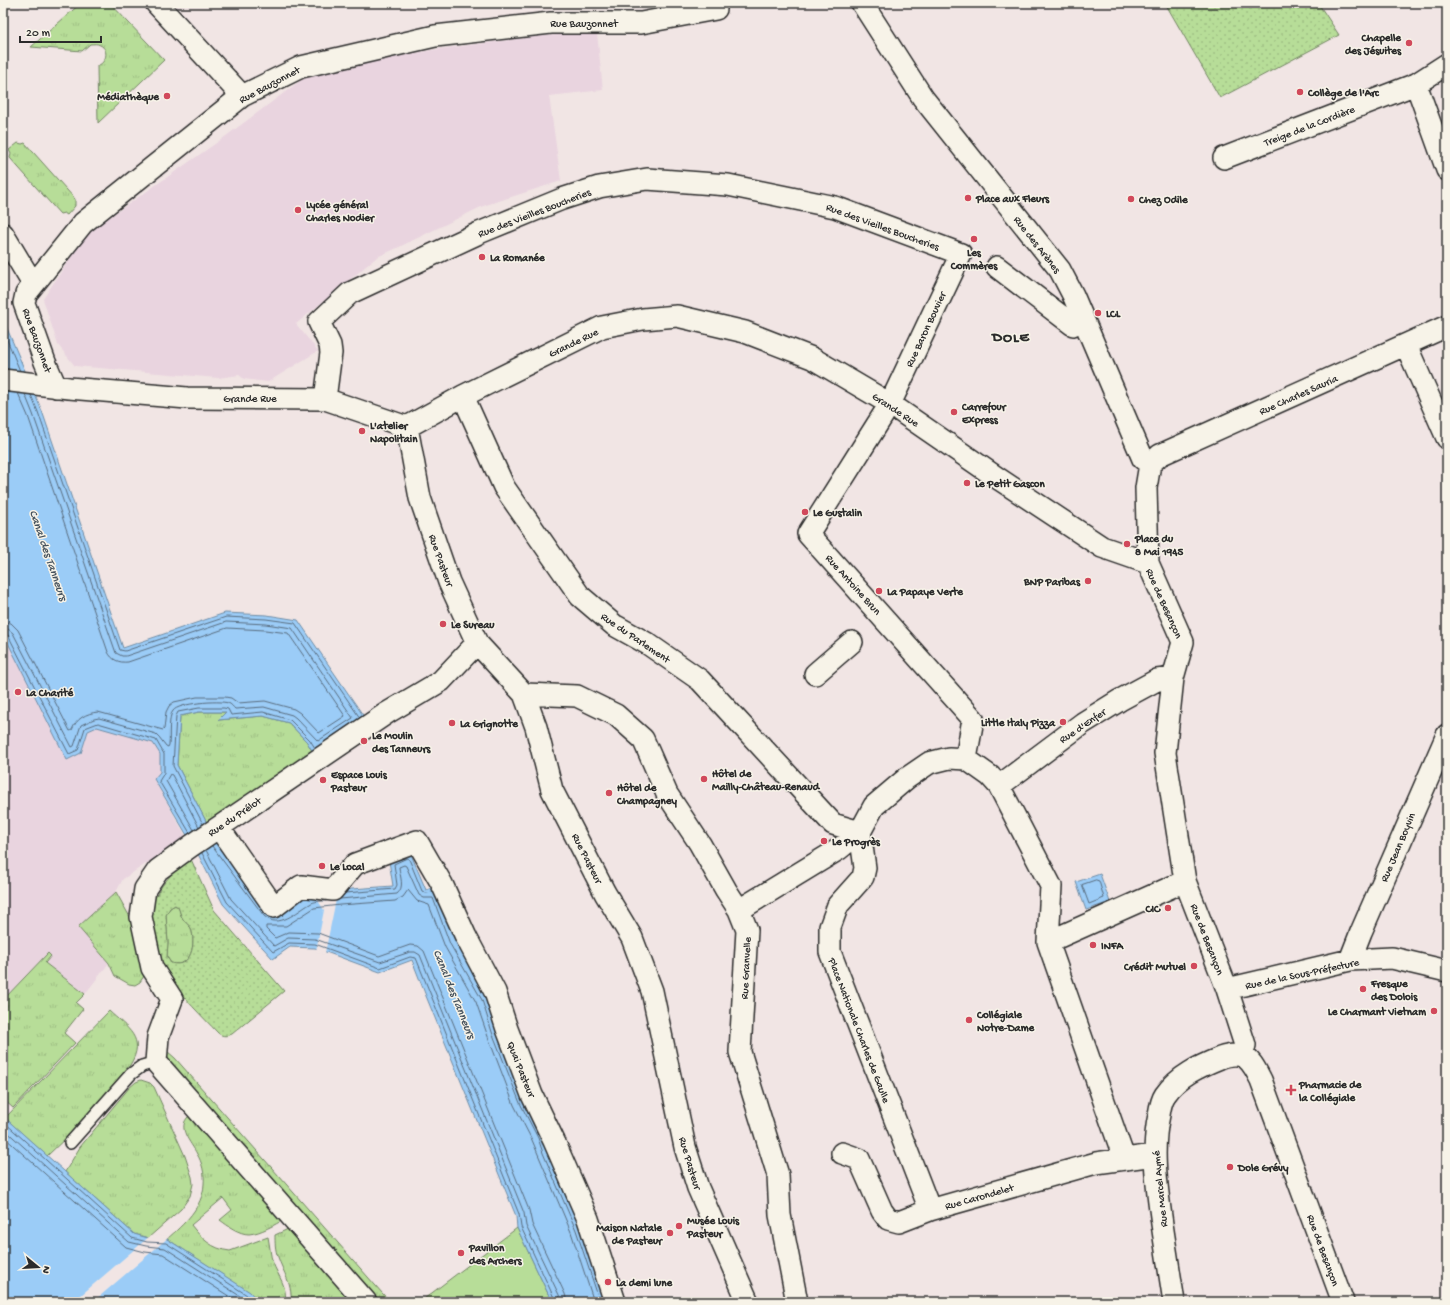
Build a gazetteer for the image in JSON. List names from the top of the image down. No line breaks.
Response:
{"streets":{"street":["Rue Bauzonnet","Treige de la Cordière","Rue des Vieilles Boucheries","Rue des Arènes","Rue Baron Bouvier","Grande Rue","Rue Charles Sauria","Rue Pasteur","Rue Antoine Brun","Rue de Besançon","Rue du Parlement","Rue d'Enfer","Rue du Prélot","Rue Jean Boyvin","Rue Granvelle","Rue de la Sous-Préfecture","Place Nationale Charles de Gaulle","Quai Pasteur","Rue Marcel Aymé","Rue Carondelet"]},"crossings":[["Rue Bauzonnet","Grande Rue"],["Rue des Vieilles Boucheries","Rue Baron Bouvier"],["Rue des Vieilles Boucheries","Grande Rue"],["Rue des Arènes","Rue Charles Sauria"],["Rue Baron Bouvier","Grande Rue"],["Rue Baron Bouvier","Rue Antoine Brun"],["Grande Rue","Rue Pasteur"],["Grande Rue","Rue Antoine Brun"],["Grande Rue","Rue de Besançon"],["Grande Rue","Rue du Parlement"],["Rue Pasteur","Rue du Prélot"],["Rue Pasteur","Rue Granvelle"],["Rue de Besançon","Rue d'Enfer"],["Rue de Besançon","Rue de la Sous-Préfecture"],["Rue de Besançon","Rue Marcel Aymé"],["Rue du Parlement","Place Nationale Charles de Gaulle"],["Rue Jean Boyvin","Rue de la Sous-Préfecture"],["Place Nationale Charles de Gaulle","Rue Carondelet"],["Rue Marcel Aymé","Rue Carondelet"]],"districts":["DOLE"],"water":["Canal des Tanneurs"],"places":{"other":["Chapelle des Jésuites","Collège de l'Arc","Médiathèque","Place aux Fleurs","Chez Odile","Lycée général Charles Nodier","Les Commères","La Romanée","LCL","Carrefour Express","L'atelier Napolitain","Le Petit Gascon","Le Gustalin","Place du 8 Mai 1945","BNP Paribas","La Papaye Verte","Le Sureau","La Charité","Little Italy Pizza","La Grignotte","Le Moulin des Tanneurs","Hôtel de Mailly-Château-Renaud","Espace Louis Pasteur","Hôtel de Champagney","Le Progrès","Le Local","CIC","INFA","Crédit Mutuel","Fresque des Dolois","Le Charmant Vietnam","Collégiale Notre-Dame","Dole Grévy","Musée Louis Pasteur","Maison Natale de Pasteur","Pavillon des Archers","La demi lune"],"health":["Pharmacie de la Collégiale"]},"scale_bar":"20 m","north":"right"}
